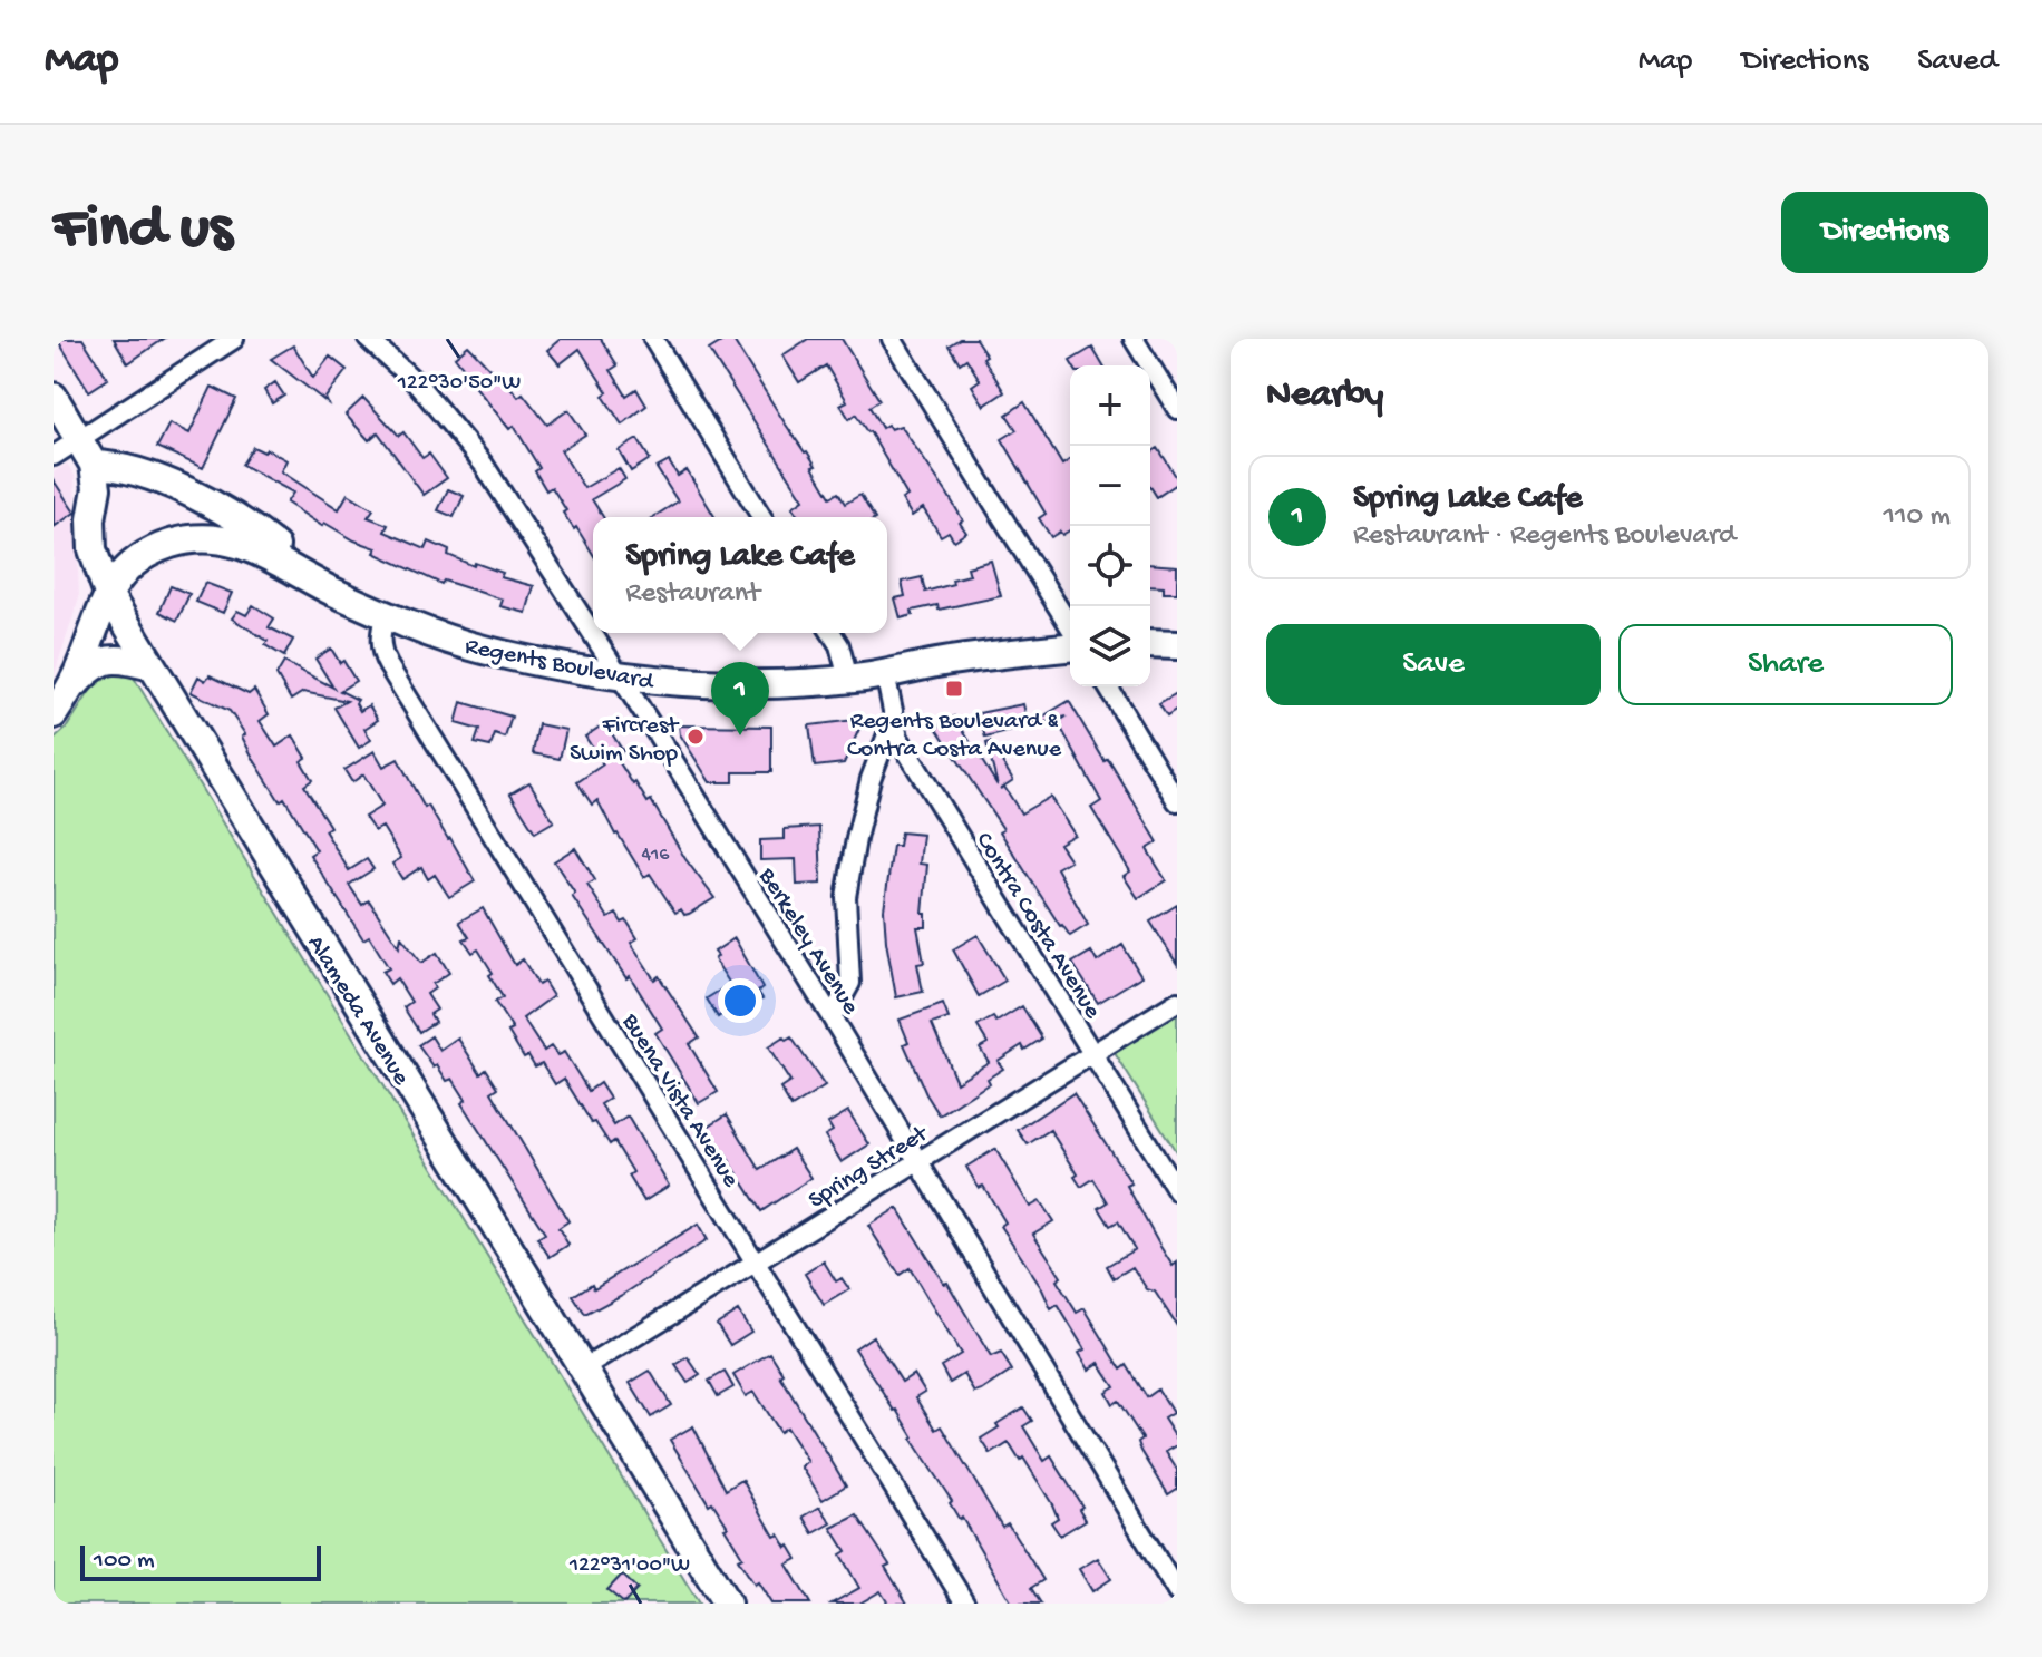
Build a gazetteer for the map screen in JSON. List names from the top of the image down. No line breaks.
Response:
{"streets":{"main road":["Regents Boulevard","Alameda Avenue"],"street":["Contra Costa Avenue","Berkeley Avenue","Buena Vista Avenue","Spring Street"]},"crossings":[["Regents Boulevard","Contra Costa Avenue"],["Regents Boulevard","Berkeley Avenue"],["Regents Boulevard","Alameda Avenue"],["Regents Boulevard","Buena Vista Avenue"],["Contra Costa Avenue","Spring Street"],["Berkeley Avenue","Spring Street"],["Alameda Avenue","Spring Street"],["Buena Vista Avenue","Spring Street"]],"places":{"transit":["Regents Boulevard & Contra Costa Avenue"],"other":["Fircrest Swim Shop"]},"house_numbers":["416"],"scale_bar":"100 m","page":{"header":"Map","nav":["Map","Directions","Saved"],"buttons":["Directions",["Save","Share"]],"title":"Find us","heading":"Nearby","map_buttons":["+","−"],"list":[{"mark":"1","name":"Spring Lake Cafe","note":"Restaurant · Regents Boulevard","value":"110 m"}],"popup":["Spring Lake Cafe","Restaurant"],"pins":"1","scale":"100 m"},"coordinates":["122°30'50\"W","122°31'00\"W"]}
